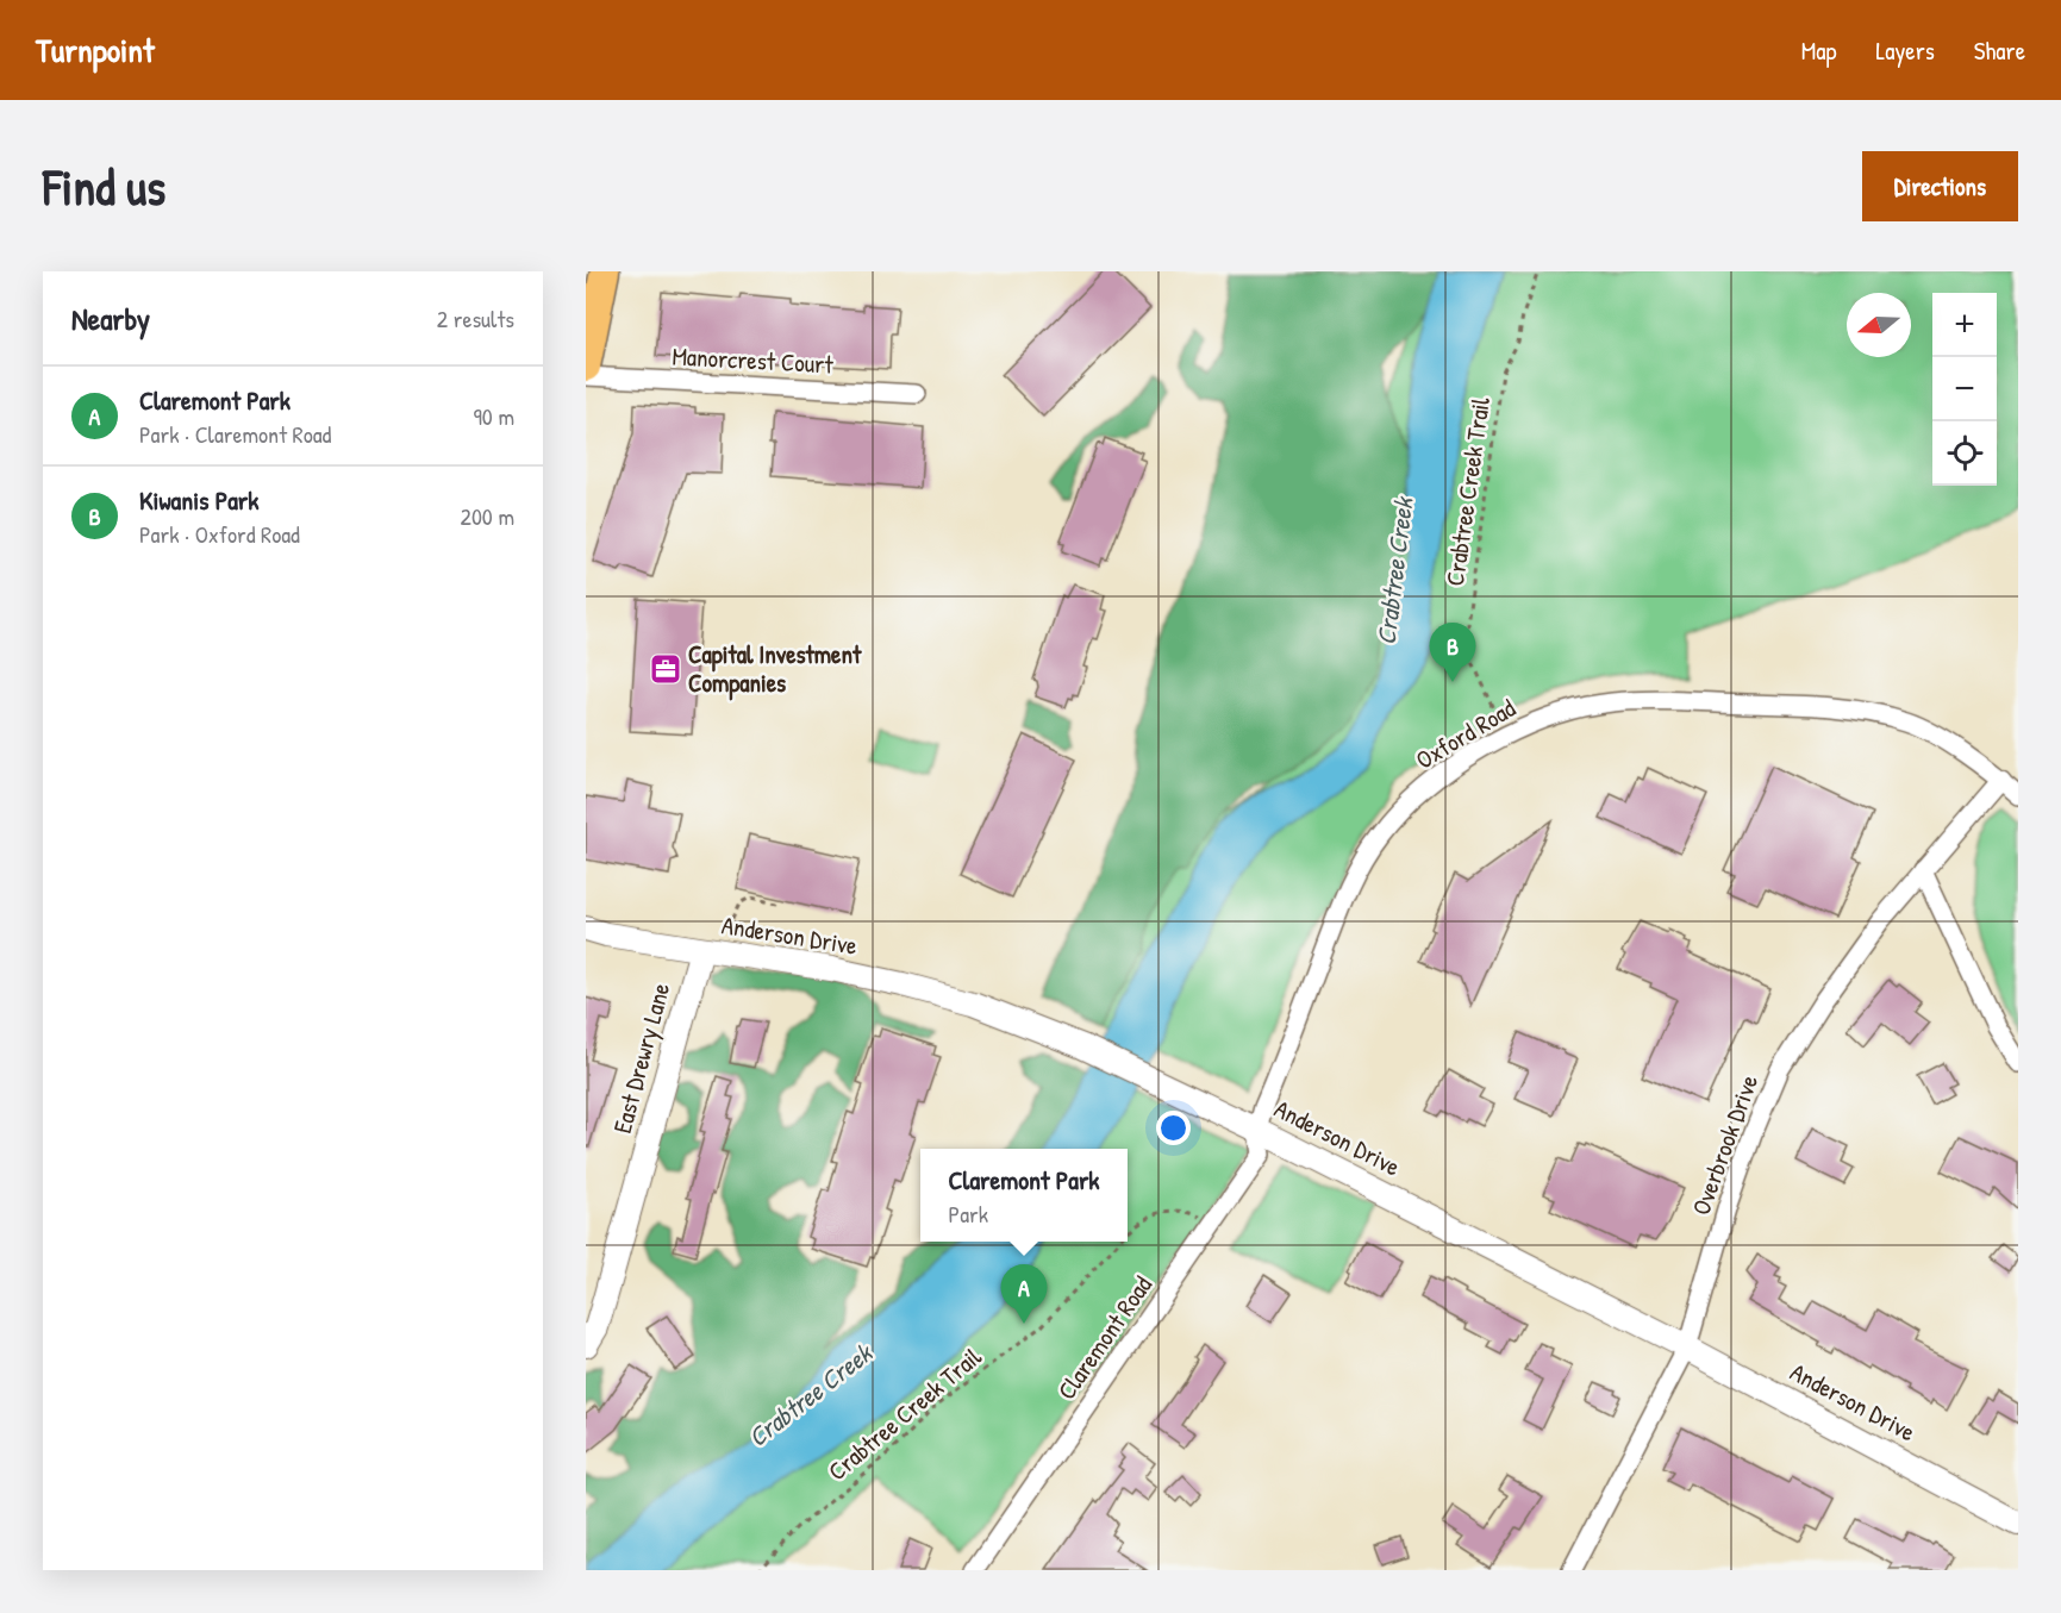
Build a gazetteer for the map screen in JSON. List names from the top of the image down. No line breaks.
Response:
{"streets":{"street":["Manorcrest Court","Oxford Road","Anderson Drive","East Drewry Lane","Overbrook Drive","Claremont Road"],"path":["Crabtree Creek Trail"]},"crossings":[["Crabtree Creek Trail","Claremont Road"],["Oxford Road","Anderson Drive"],["Oxford Road","Overbrook Drive"],["Oxford Road","Claremont Road"],["Anderson Drive","East Drewry Lane"],["Anderson Drive","Overbrook Drive"],["Anderson Drive","Claremont Road"]],"water":["Crabtree Creek"],"places":{"office":["Capital Investment Companies"]},"north":"left","page":{"header":"Turnpoint","nav":["Map","Layers","Share"],"buttons":"Directions","title":"Find us","heading":["Nearby","2 results"],"map_buttons":["+","−"],"list":[{"mark":"A","name":"Claremont Park","note":"Park · Claremont Road","value":"90 m"},{"mark":"B","name":"Kiwanis Park","note":"Park · Oxford Road","value":"200 m"}],"pins":["B","A"],"popup":["Claremont Park","Park"]}}
